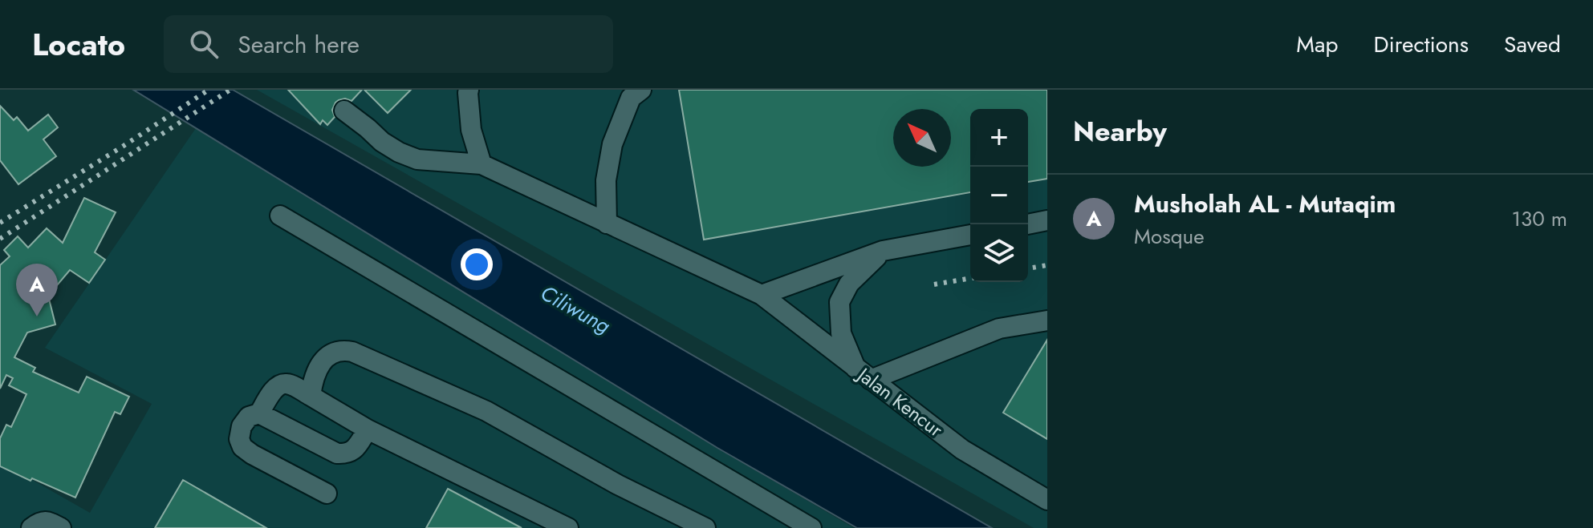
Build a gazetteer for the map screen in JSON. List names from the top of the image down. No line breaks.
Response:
{"streets":{"lane":["Jalan Kencur"]},"water":["Ciliwung"],"north":"top left","page":{"header":"Locato","search":"Search here","nav":["Map","Directions","Saved"],"heading":"Nearby","map_buttons":["+","−"],"list":[{"mark":"A","name":"Musholah AL - Mutaqim","note":"Mosque","value":"130 m"}],"pins":"A"}}
